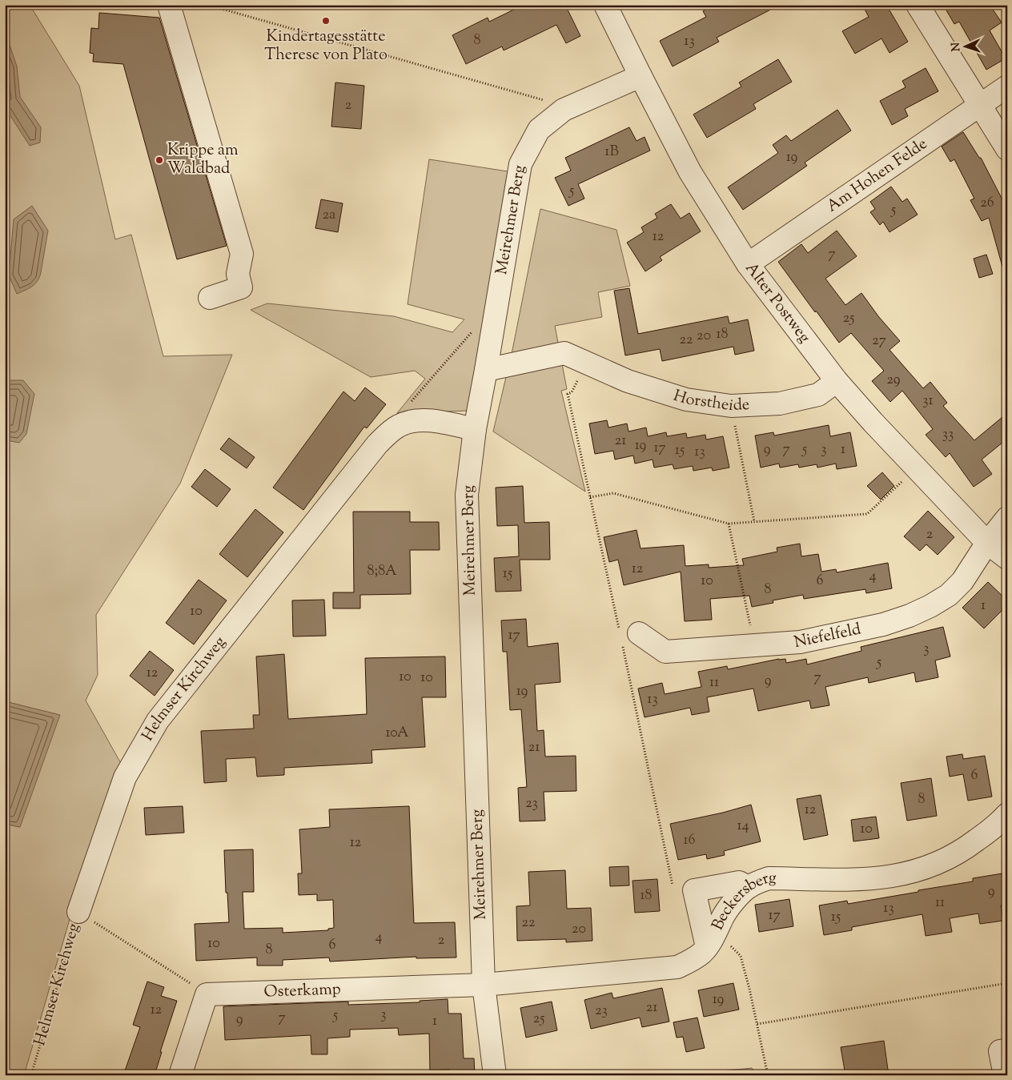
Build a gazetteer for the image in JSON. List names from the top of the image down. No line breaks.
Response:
{"streets":{"street":["Am Hohen Felde","Meirehmer Berg","Alter Postweg","Horstheide","Niefelfeld","Helmser Kirchweg","Beckersberg","Osterkamp"]},"crossings":[["Am Hohen Felde","Alter Postweg"],["Meirehmer Berg","Alter Postweg"],["Meirehmer Berg","Horstheide"],["Meirehmer Berg","Helmser Kirchweg"],["Meirehmer Berg","Beckersberg"],["Meirehmer Berg","Osterkamp"],["Alter Postweg","Horstheide"],["Alter Postweg","Niefelfeld"],["Beckersberg","Osterkamp"]],"places":["Kindertagesstätte Therese von Plato","Krippe am Waldbad"],"house_numbers":["8","13","2","1B","19","5","26","5","2a","12","7","25","18","20","22","27","29","31","33","21","19","17","9","7","5","3","1","15","13","2","12","8;8A","15","4","10","6","8","1","10","17","3","5","12","10","10","7","9","11","19","13","10A","21","6","8","23","12","14","10","16","12","9","18","11","13","17","15","22","20","4","2","10","6","8","19","21","12","23","3","5","7","25","9","1"],"north":"left"}
